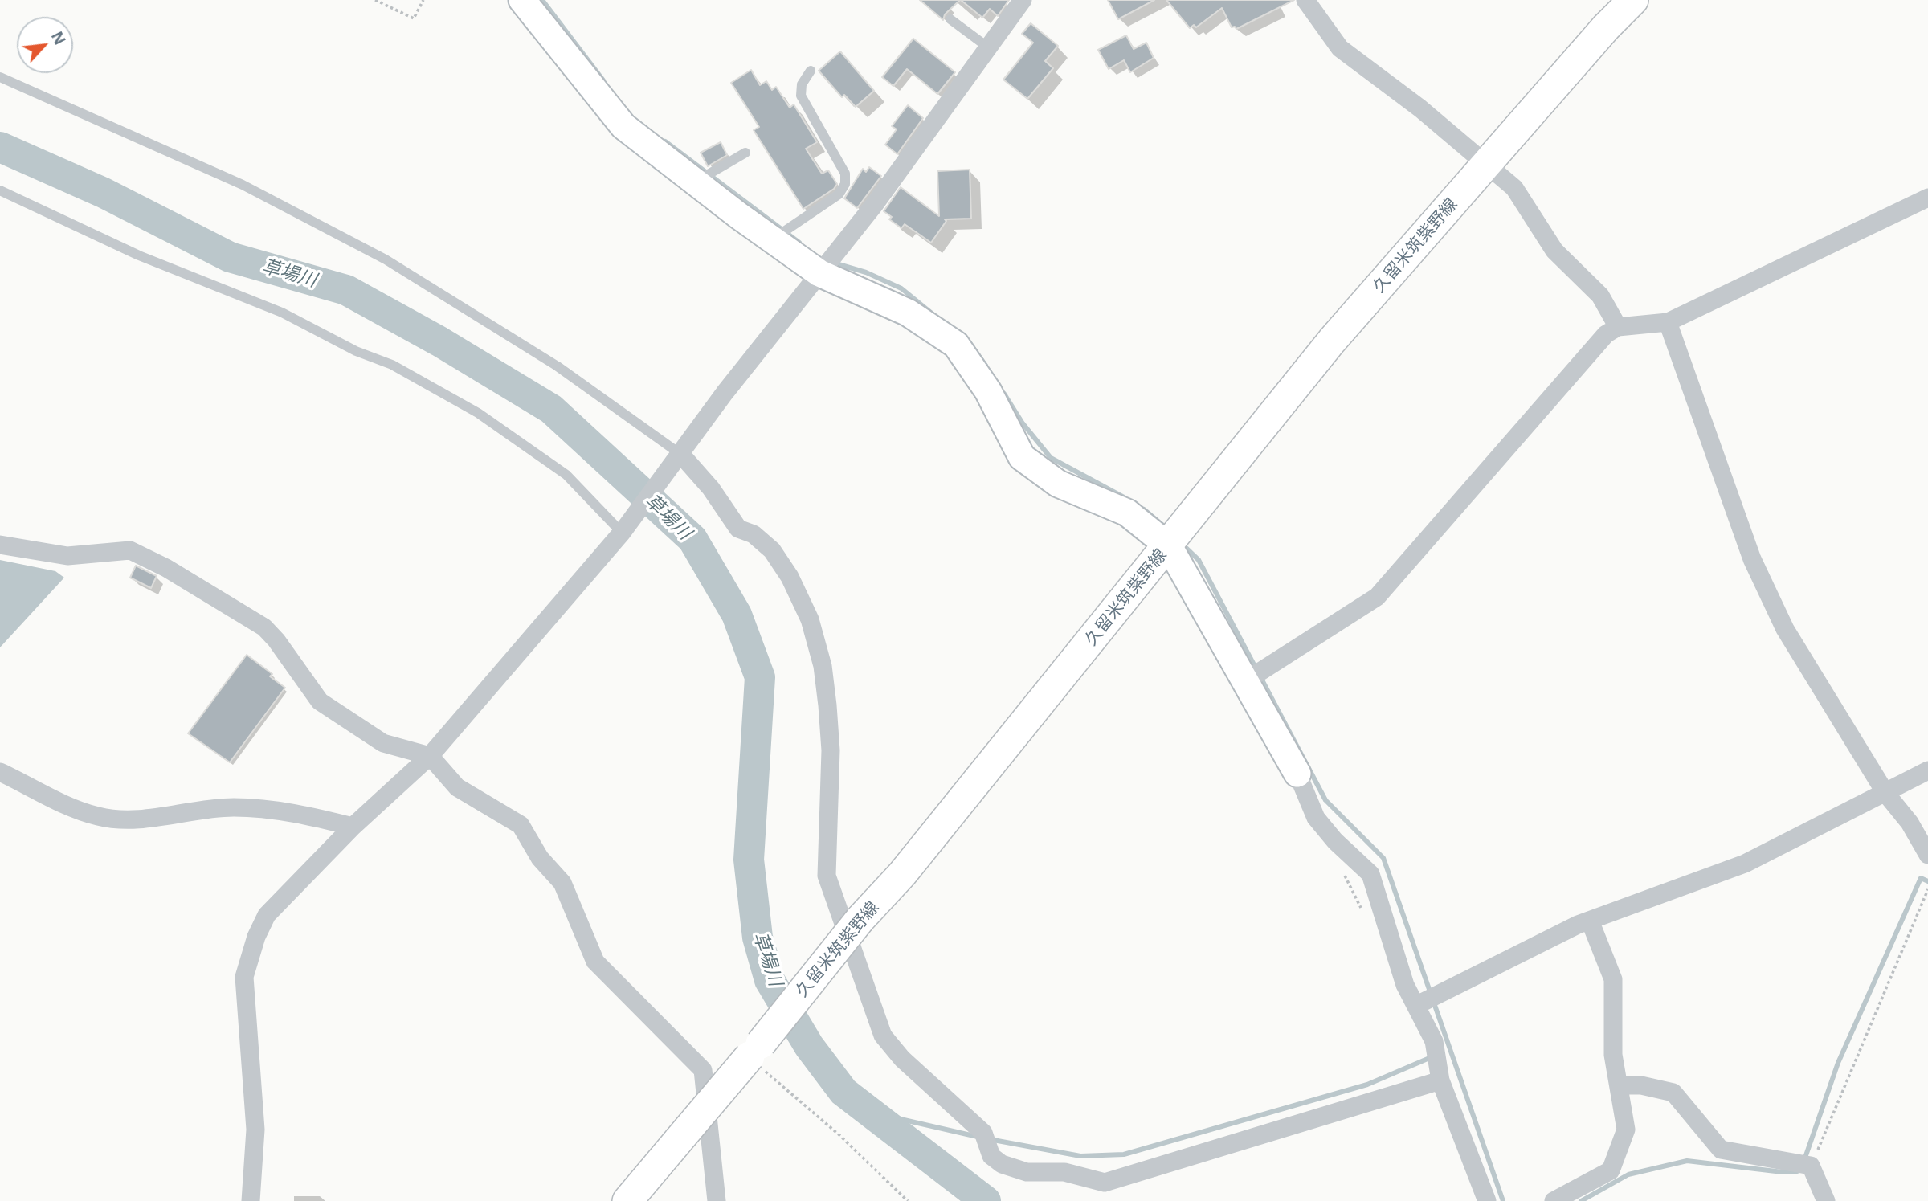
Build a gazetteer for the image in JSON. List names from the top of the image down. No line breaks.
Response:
{"streets":{"main road":["久留米筑紫野線"]},"water":["草場川"],"north":"top right"}
